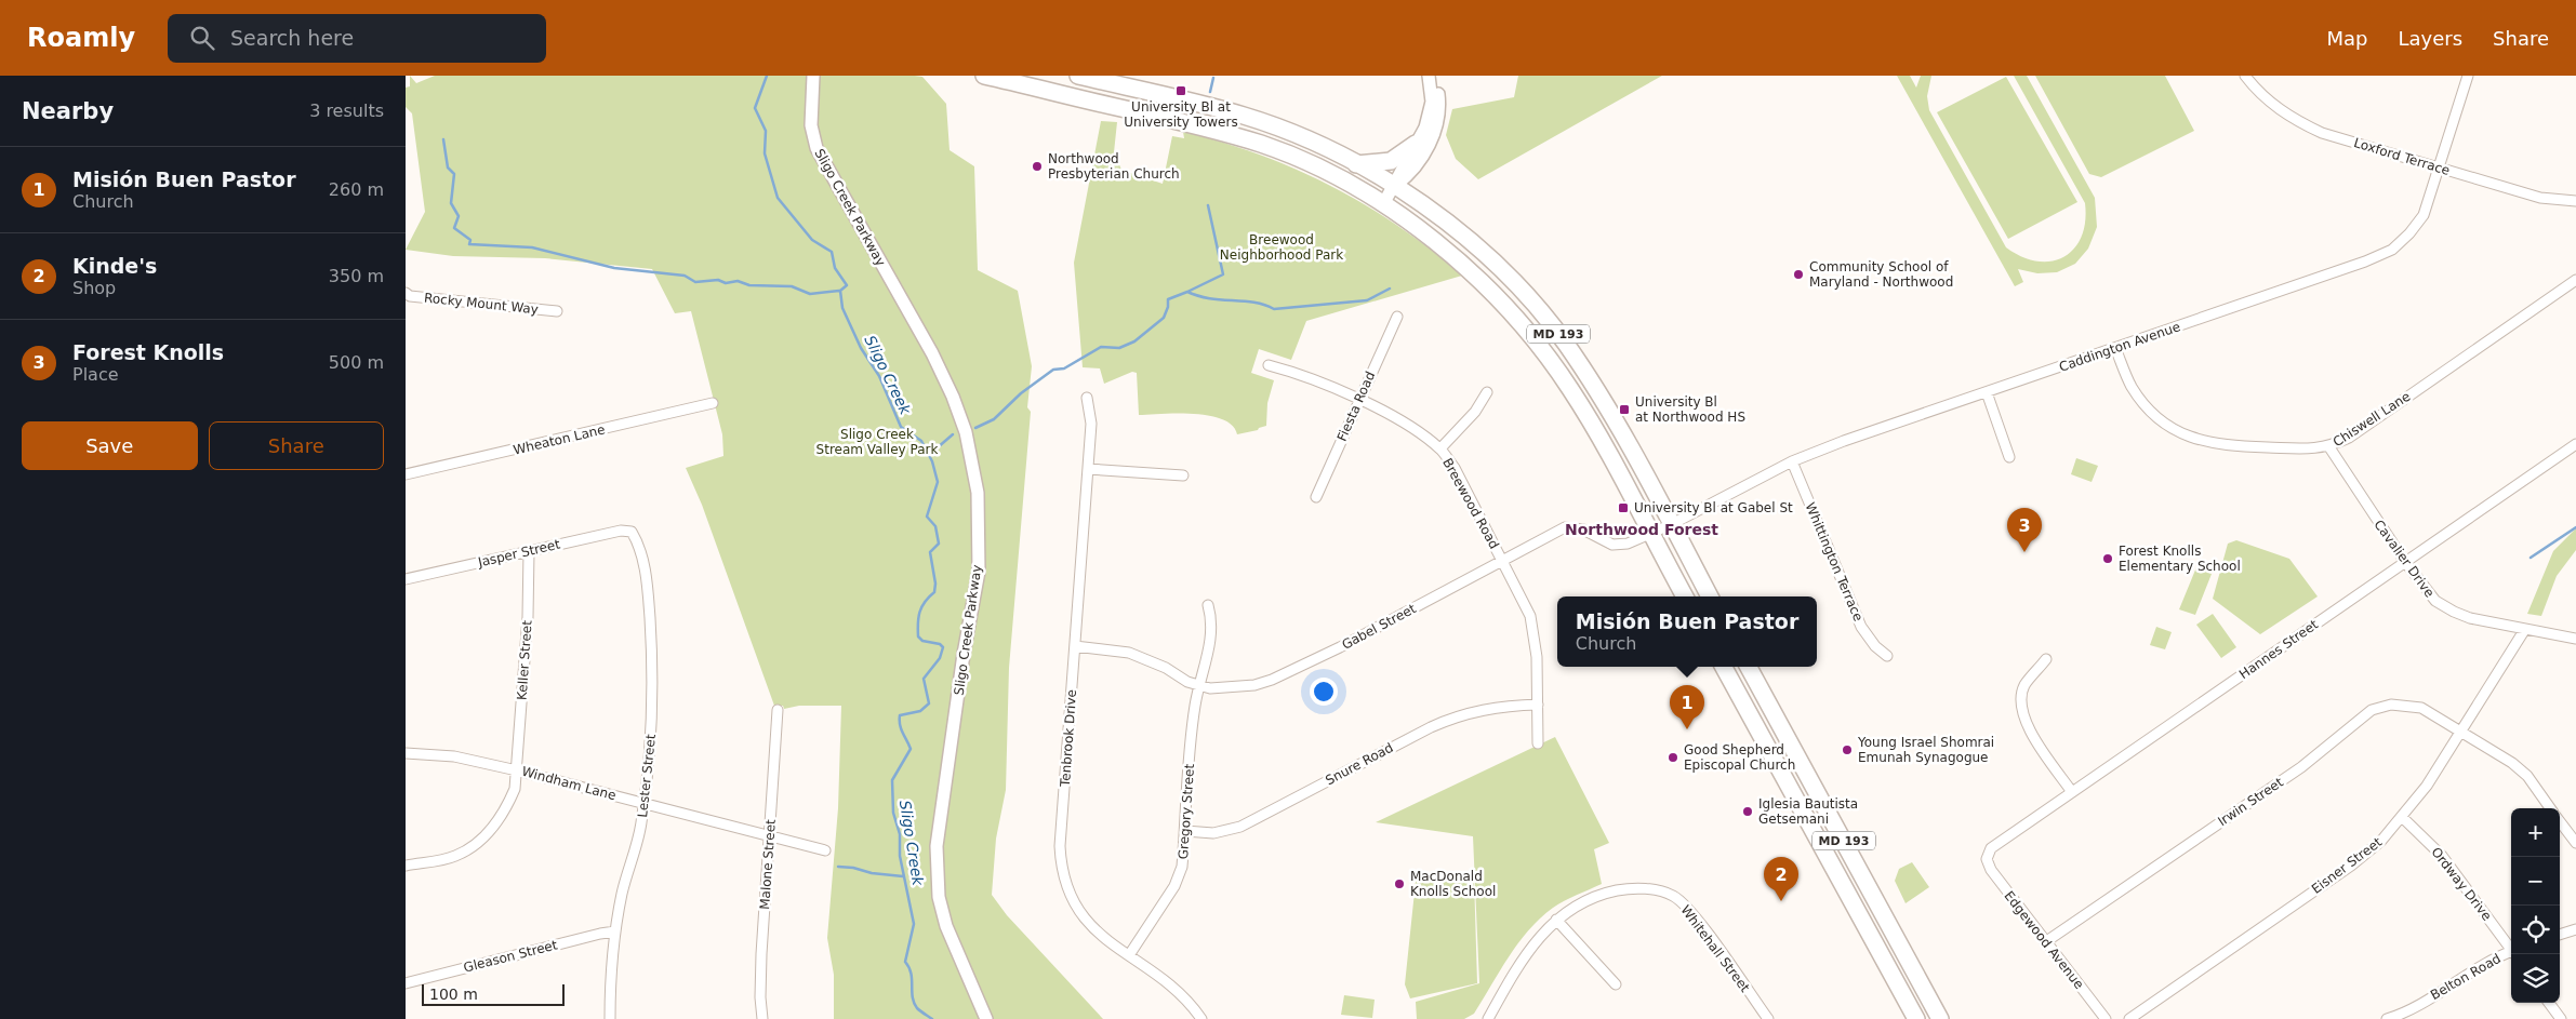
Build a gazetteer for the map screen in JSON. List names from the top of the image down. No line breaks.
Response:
{"streets":{"main road":["MD 193"],"street":["Loxford Terrace","Sligo Creek Parkway","Rocky Mount Way","Caddington Avenue","Fiesta Road","Chiswell Lane","Wheaton Lane","Breewood Road","Jasper Street","Cavalier Drive","Whittington Terrace","Gabel Street","Hannes Street","Keller Street","Tenbrook Drive","Snure Road","Lester Street","Windham Lane","Irwin Street","Gregory Street","Malone Street","Eisner Street","Ordway Drive","Edgewood Avenue","Whitehall Street","Gleason Street","Belton Road"]},"crossings":[["Loxford Terrace","Caddington Avenue"],["MD 193","Caddington Avenue"],["MD 193","Gabel Street"],["Caddington Avenue","Chiswell Lane"],["Caddington Avenue","Whittington Terrace"],["Caddington Avenue","Gabel Street"],["Fiesta Road","Breewood Road"],["Chiswell Lane","Cavalier Drive"],["Breewood Road","Gabel Street"],["Breewood Road","Snure Road"],["Jasper Street","Keller Street"],["Jasper Street","Lester Street"],["Cavalier Drive","Hannes Street"],["Cavalier Drive","Eisner Street"],["Gabel Street","Tenbrook Drive"],["Gabel Street","Gregory Street"],["Hannes Street","Edgewood Avenue"],["Keller Street","Windham Lane"],["Tenbrook Drive","Gregory Street"],["Snure Road","Gregory Street"],["Lester Street","Windham Lane"],["Lester Street","Gleason Street"],["Windham Lane","Malone Street"],["Irwin Street","Eisner Street"],["Irwin Street","Edgewood Avenue"],["Eisner Street","Ordway Drive"]],"districts":["Northwood Forest"],"water":["Sligo Creek"],"parks":["Breewood Neighborhood Park","Sligo Creek Stream Valley Park"],"places":{"transit":["University Bl at University Towers","University Bl at Northwood HS","University Bl at Gabel St"],"other":["Northwood Presbyterian Church","Community School of Maryland - Northwood","Forest Knolls Elementary School","Young Israel Shomrai Emunah Synagogue","Good Shepherd Episcopal Church","Iglesia Bautista Getsemani","MacDonald Knolls School"]},"scale_bar":"100 m","page":{"header":"Roamly","search":"Search here","nav":["Map","Layers","Share"],"heading":["Nearby","3 results"],"list":[{"mark":"1","name":"Misión Buen Pastor","note":"Church","value":"260 m"},{"mark":"2","name":"Kinde's","note":"Shop","value":"350 m"},{"mark":"3","name":"Forest Knolls","note":"Place","value":"500 m"}],"buttons":["Save","Share"],"pins":["3","1","2"],"popup":["Misión Buen Pastor","Church"],"map_buttons":["+","−"],"scale":"100 m"}}
